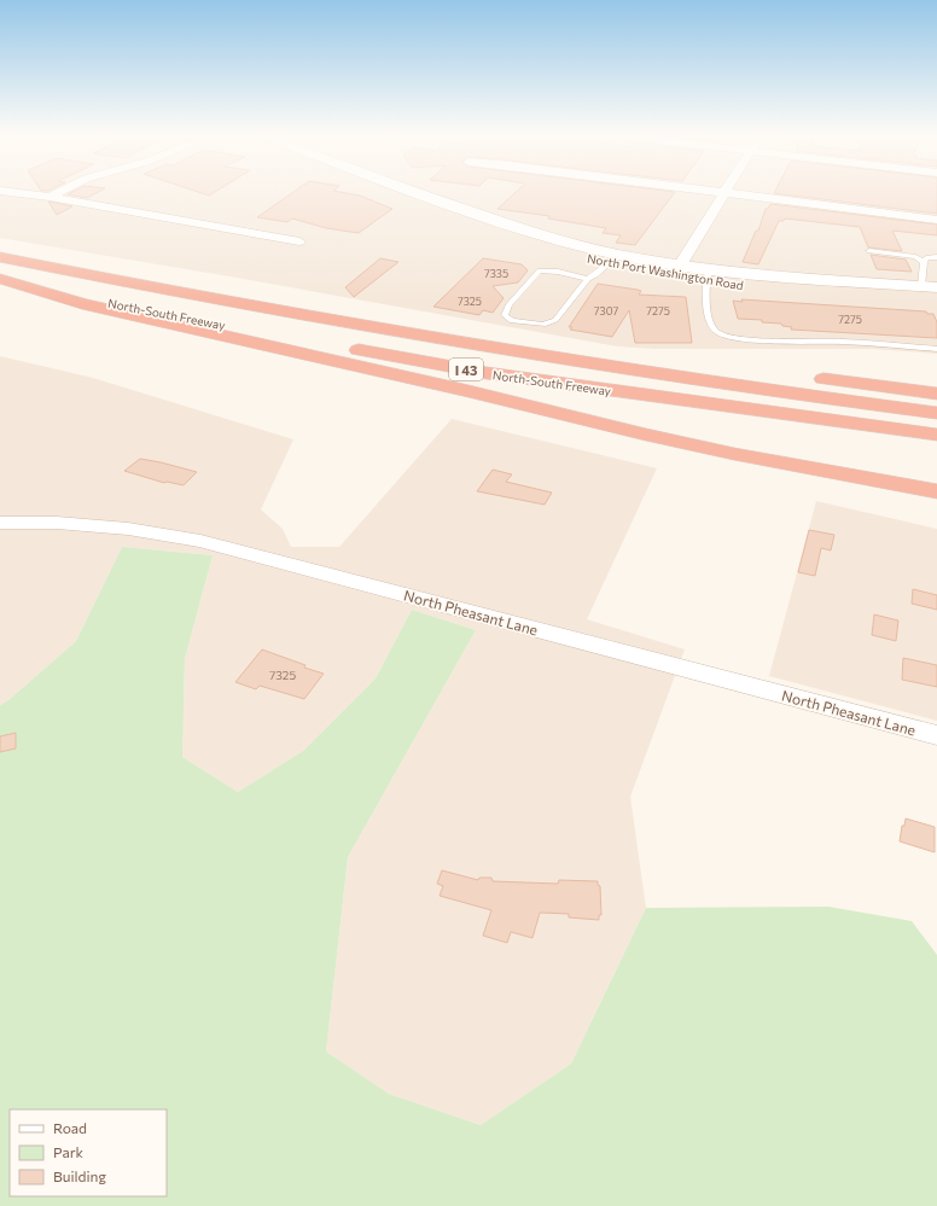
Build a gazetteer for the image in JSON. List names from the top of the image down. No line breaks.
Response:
{"streets":{"highway":["North-South Freeway","I 43"],"main road":["North Port Washington Road"],"street":["North Pheasant Lane"]},"house_numbers":["7335","7325","7307","7275","7275","7325"],"legend":["Road","Park","Building"]}
